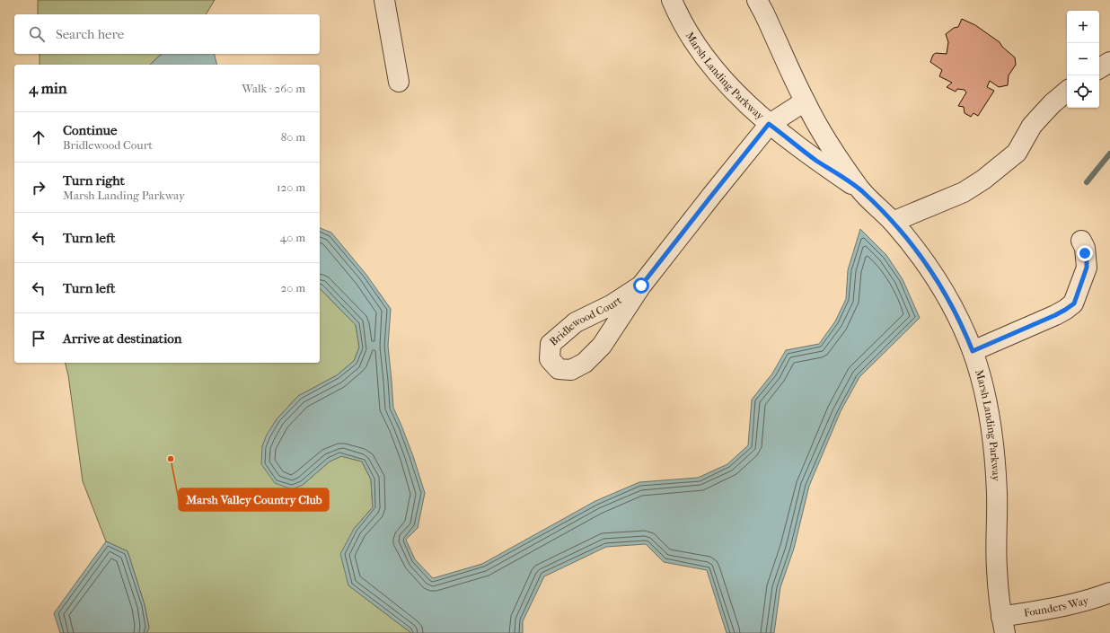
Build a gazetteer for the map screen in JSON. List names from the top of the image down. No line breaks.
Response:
{"streets":{"street":["Marsh Landing Parkway","Bridlewood Court","Founders Way"]},"crossings":[["Marsh Landing Parkway","Bridlewood Court"],["Marsh Landing Parkway","Founders Way"]],"places":["Marsh Valley Country Club"],"page":{"map_buttons":["+","−"],"search":"Search here","heading":["4 min","Walk · 260 m"],"list":[["Continue","Bridlewood Court","80 m"],["Turn right","Marsh Landing Parkway","120 m"],["Turn left","40 m"],["Turn left","20 m"],"Arrive at destination"]}}
